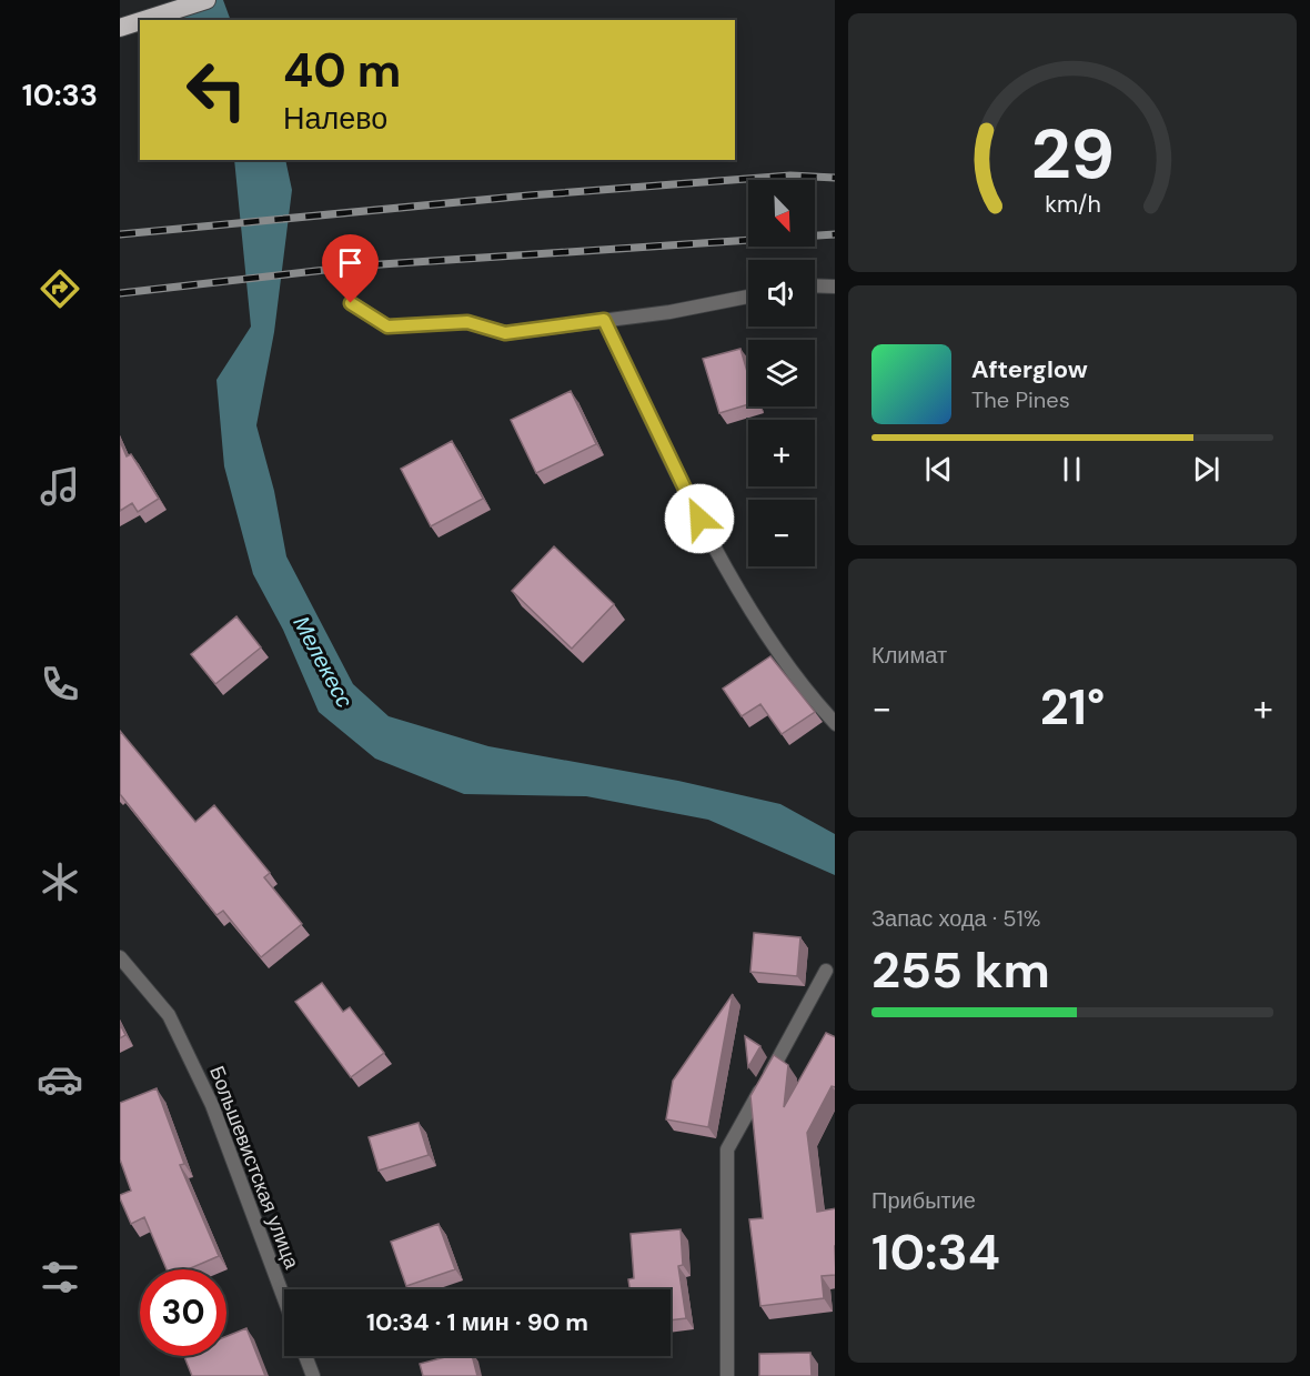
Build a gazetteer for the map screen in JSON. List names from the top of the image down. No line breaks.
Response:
{"streets":{"street":["Большевистская улица"]},"water":["Мелекесс"],"north":"bottom right","page":{"tabs":"10:33","turn":["40 m","Налево"],"map_buttons":["+","−"],"song":["Afterglow","The Pines"],"tile":["Климат",["Запас хода · 51%","255 km"],["Прибытие","10:34"]],"heat":["−","21°","+"],"limit":"30","trip":"10:34 · 1 мин · 90 m","gauge":["29","km/h"]}}
